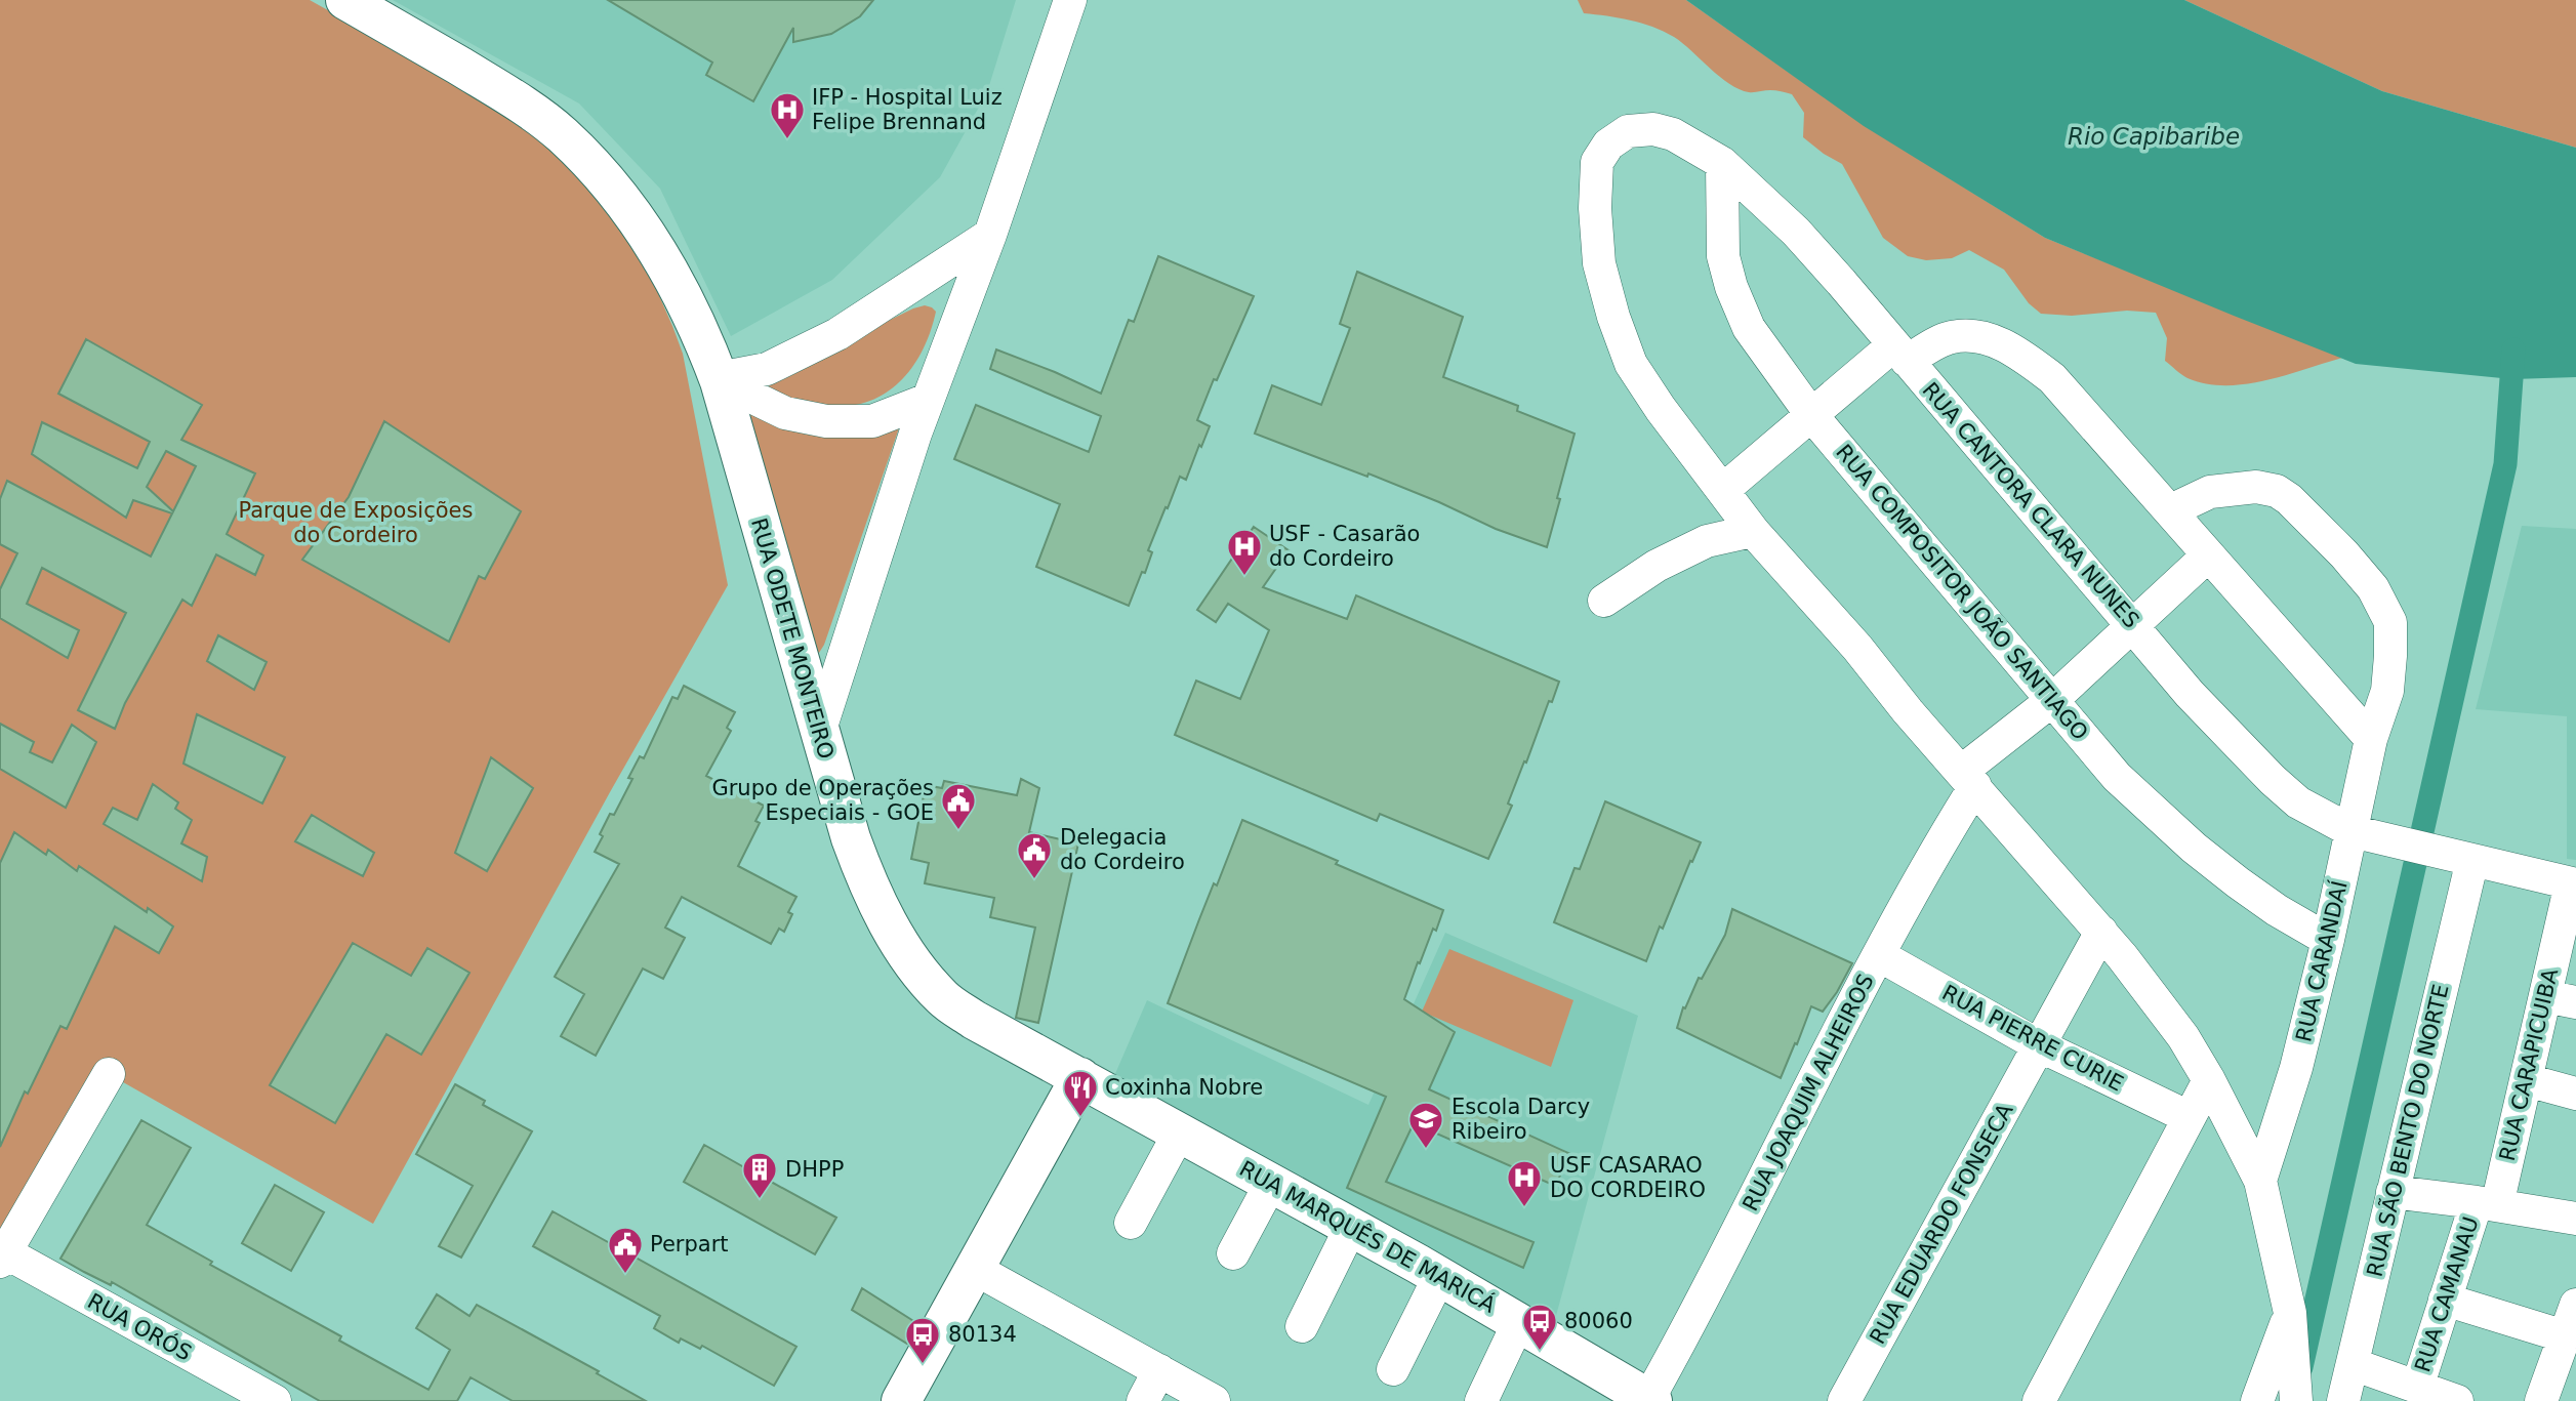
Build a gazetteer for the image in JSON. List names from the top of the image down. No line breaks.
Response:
{"streets":{"main road":["RUA ODETE MONTEIRO","RUA MARQUÊS DE MARICÁ"],"street":["RUA CANTORA CLARA NUNES","RUA COMPOSITOR JOÃO SANTIAGO","RUA CARANDAÍ","RUA PIERRE CURIE","RUA CARAPICUIBA","RUA JOAQUIM ALHEIROS","RUA SÃO BENTO DO NORTE","RUA EDUARDO FONSECA","RUA CAMANAU","RUA ORÓS"]},"crossings":[["RUA CANTORA CLARA NUNES","RUA COMPOSITOR JOÃO SANTIAGO"],["RUA CANTORA CLARA NUNES","RUA CARANDAÍ"],["RUA CANTORA CLARA NUNES","RUA CARAPICUIBA"],["RUA CANTORA CLARA NUNES","RUA JOAQUIM ALHEIROS"],["RUA CANTORA CLARA NUNES","RUA SÃO BENTO DO NORTE"],["RUA CANTORA CLARA NUNES","RUA EDUARDO FONSECA"],["RUA COMPOSITOR JOÃO SANTIAGO","RUA CARANDAÍ"],["RUA COMPOSITOR JOÃO SANTIAGO","RUA JOAQUIM ALHEIROS"],["RUA ODETE MONTEIRO","RUA MARQUÊS DE MARICÁ"],["RUA PIERRE CURIE","RUA JOAQUIM ALHEIROS"],["RUA PIERRE CURIE","RUA EDUARDO FONSECA"],["RUA CARAPICUIBA","RUA CAMANAU"],["RUA JOAQUIM ALHEIROS","RUA MARQUÊS DE MARICÁ"]],"water":["Rio Capibaribe"],"parks":["Parque de Exposições do Cordeiro"],"places":{"hospital":["IFP - Hospital Luiz Felipe Brennand","USF - Casarão do Cordeiro","USF CASARAO DO CORDEIRO"],"public building":["Grupo de Operações Especiais - GOE","Delegacia do Cordeiro","Perpart"],"restaurant":["Coxinha Nobre"],"school or university":["Escola Darcy Ribeiro"],"building":["DHPP"],"bus stop":["80060","80134"]}}
